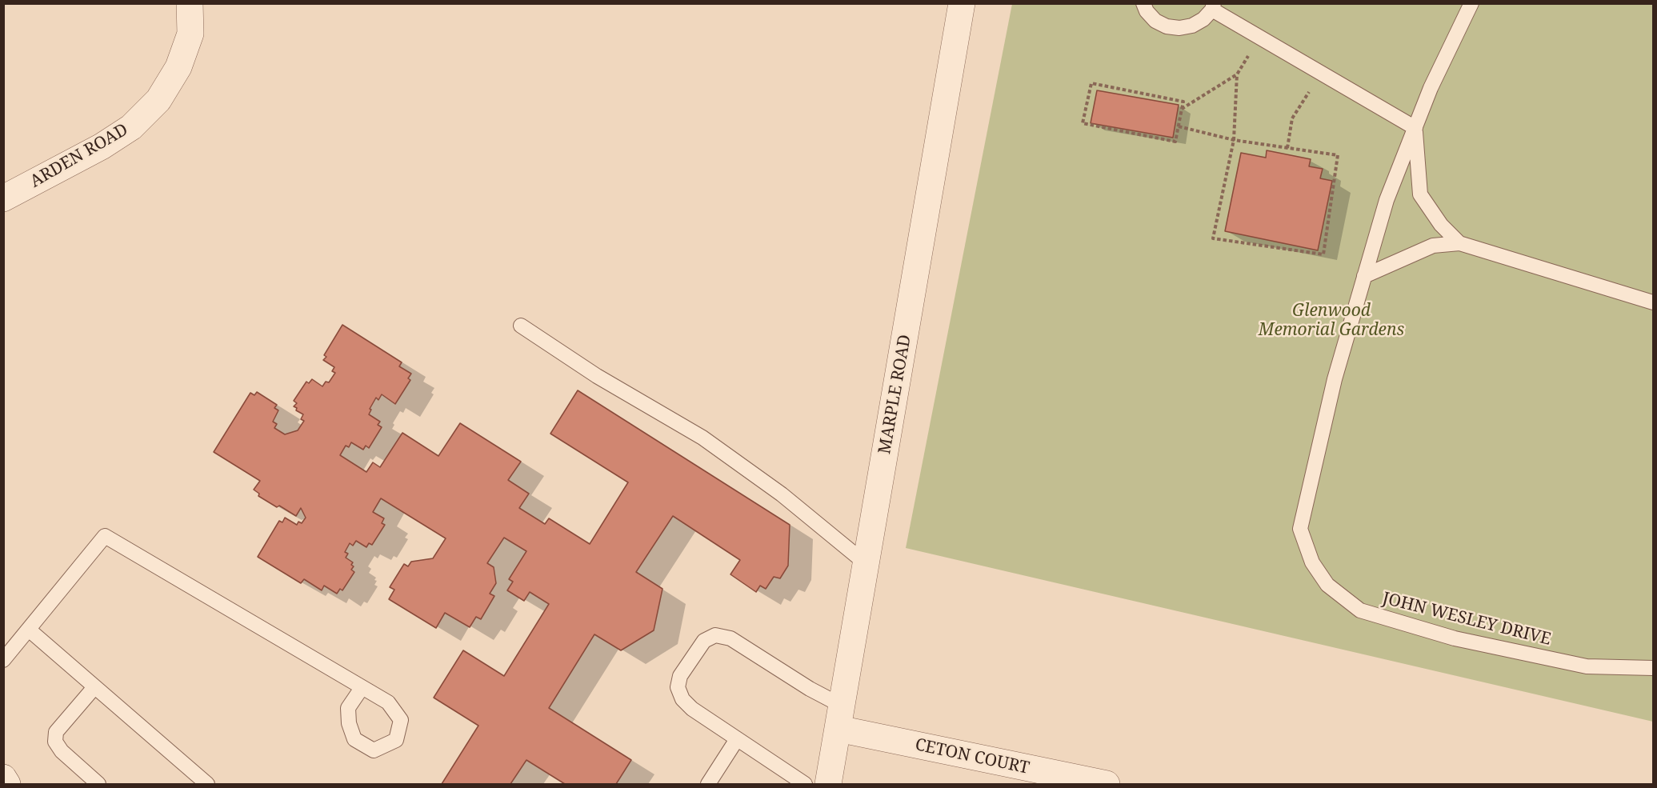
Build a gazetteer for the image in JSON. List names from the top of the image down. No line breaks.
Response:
{"streets":{"street":["ARDEN ROAD","MARPLE ROAD","CETON COURT"],"lane":["JOHN WESLEY DRIVE"]},"crossings":[["MARPLE ROAD","CETON COURT"]],"parks":["Glenwood Memorial Gardens"]}
